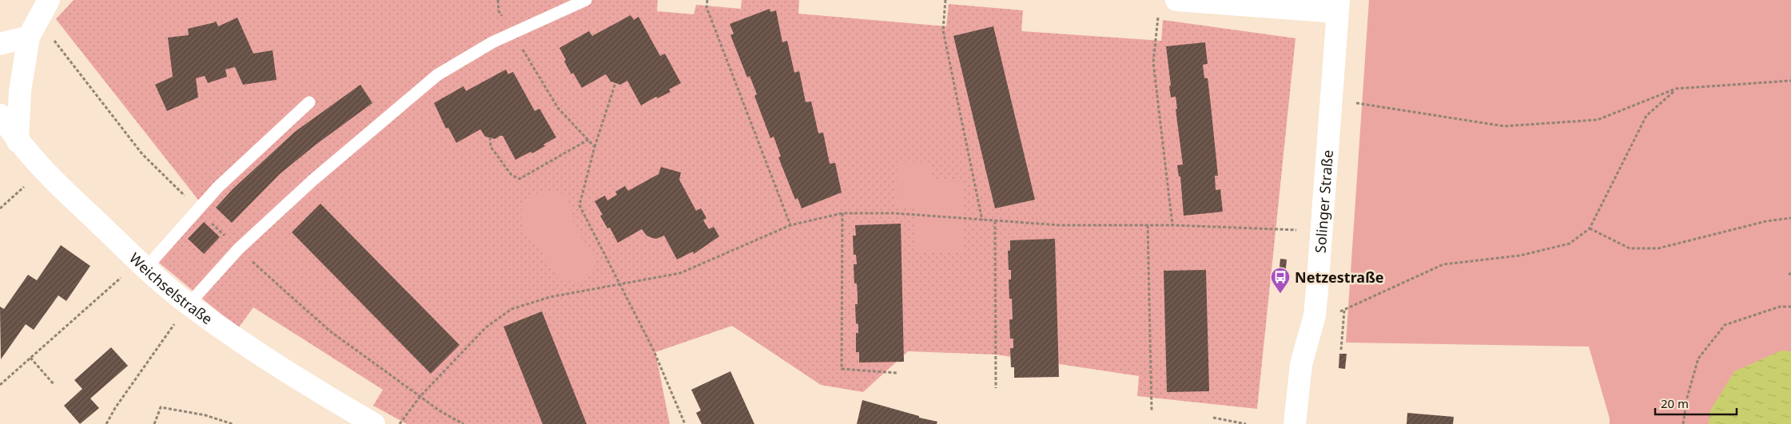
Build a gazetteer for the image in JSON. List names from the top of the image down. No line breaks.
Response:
{"streets":{"street":["Solinger Straße","Weichselstraße"]},"places":{"bus stop":["Netzestraße"]},"scale_bar":"20 m"}
